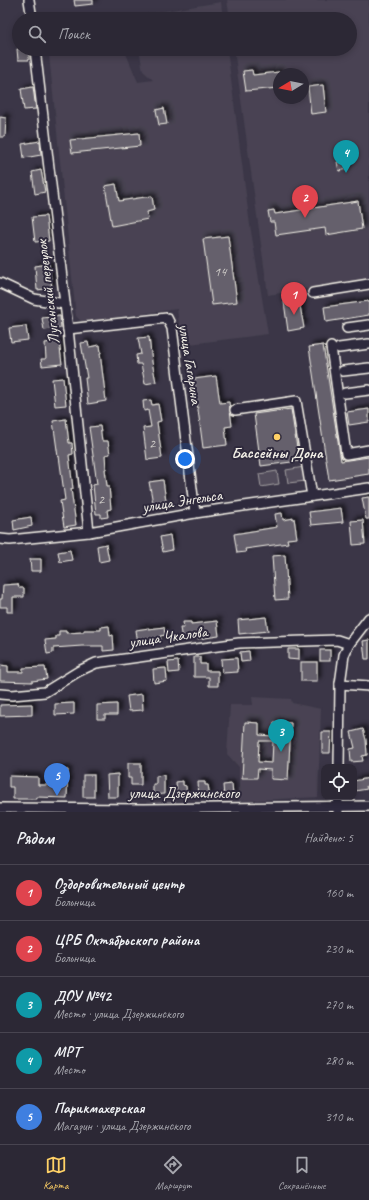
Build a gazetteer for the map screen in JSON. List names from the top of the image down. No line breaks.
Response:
{"streets":{"street":["Луганский переулок","улица Гагарина","улица Энгельса","улица Чкалова","улица Дзержинского"]},"crossings":[["Луганский переулок","улица Гагарина"],["Луганский переулок","улица Энгельса"],["улица Гагарина","улица Энгельса"]],"places":["Бассейны Дона"],"house_numbers":["14","2","2"],"north":"left","page":{"search":"Поиск","pins":["4","2","1","3","5"],"heading":["Рядом","Найдено: 5"],"list":[{"mark":"1","name":"Оздоровительный центр","note":"Больница","value":"160 m"},{"mark":"2","name":"ЦРБ Октябрьского района","note":"Больница","value":"230 m"},{"mark":"3","name":"ДОУ №42","note":"Место · улица Дзержинского","value":"270 m"},{"mark":"4","name":"МРТ","note":"Место","value":"280 m"},{"mark":"5","name":"Парикмахерская","note":"Магазин · улица Дзержинского","value":"310 m"}],"nav":["Карта","Маршрут","Сохранённые"]}}
